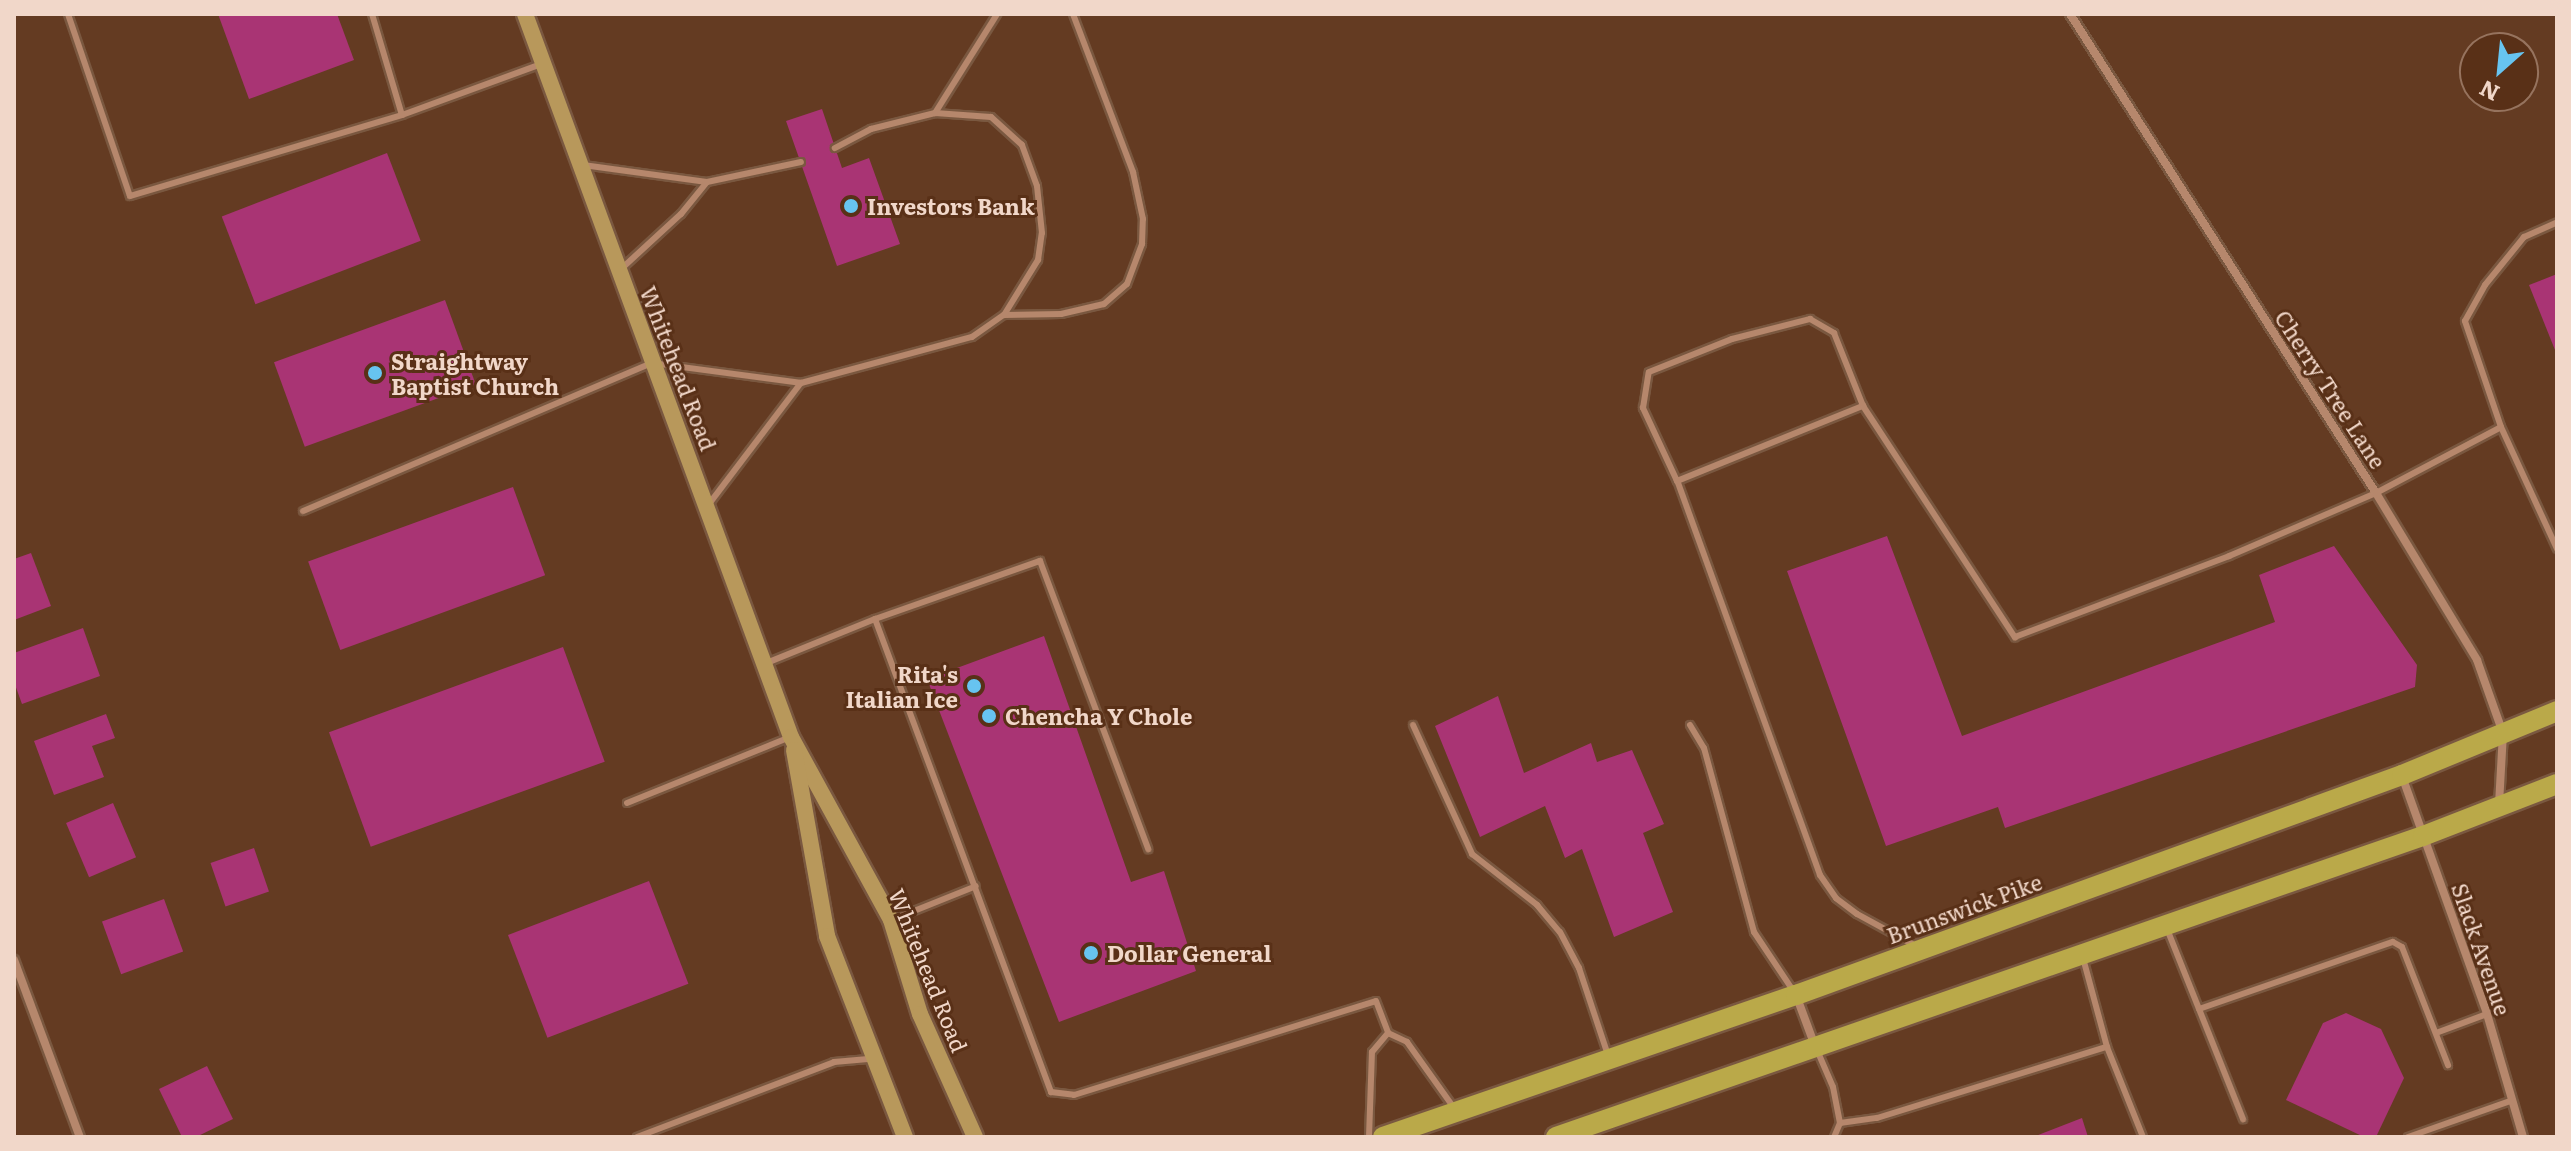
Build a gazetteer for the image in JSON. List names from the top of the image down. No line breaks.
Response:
{"streets":{"main road":["Whitehead Road","Brunswick Pike"],"street":["Cherry Tree Lane","Slack Avenue"]},"crossings":[["Cherry Tree Lane","Brunswick Pike"],["Brunswick Pike","Slack Avenue"]],"places":["Investors Bank","Straightway Baptist Church","Rita's Italian Ice","Chencha Y Chole","Dollar General"],"north":"bottom left"}
